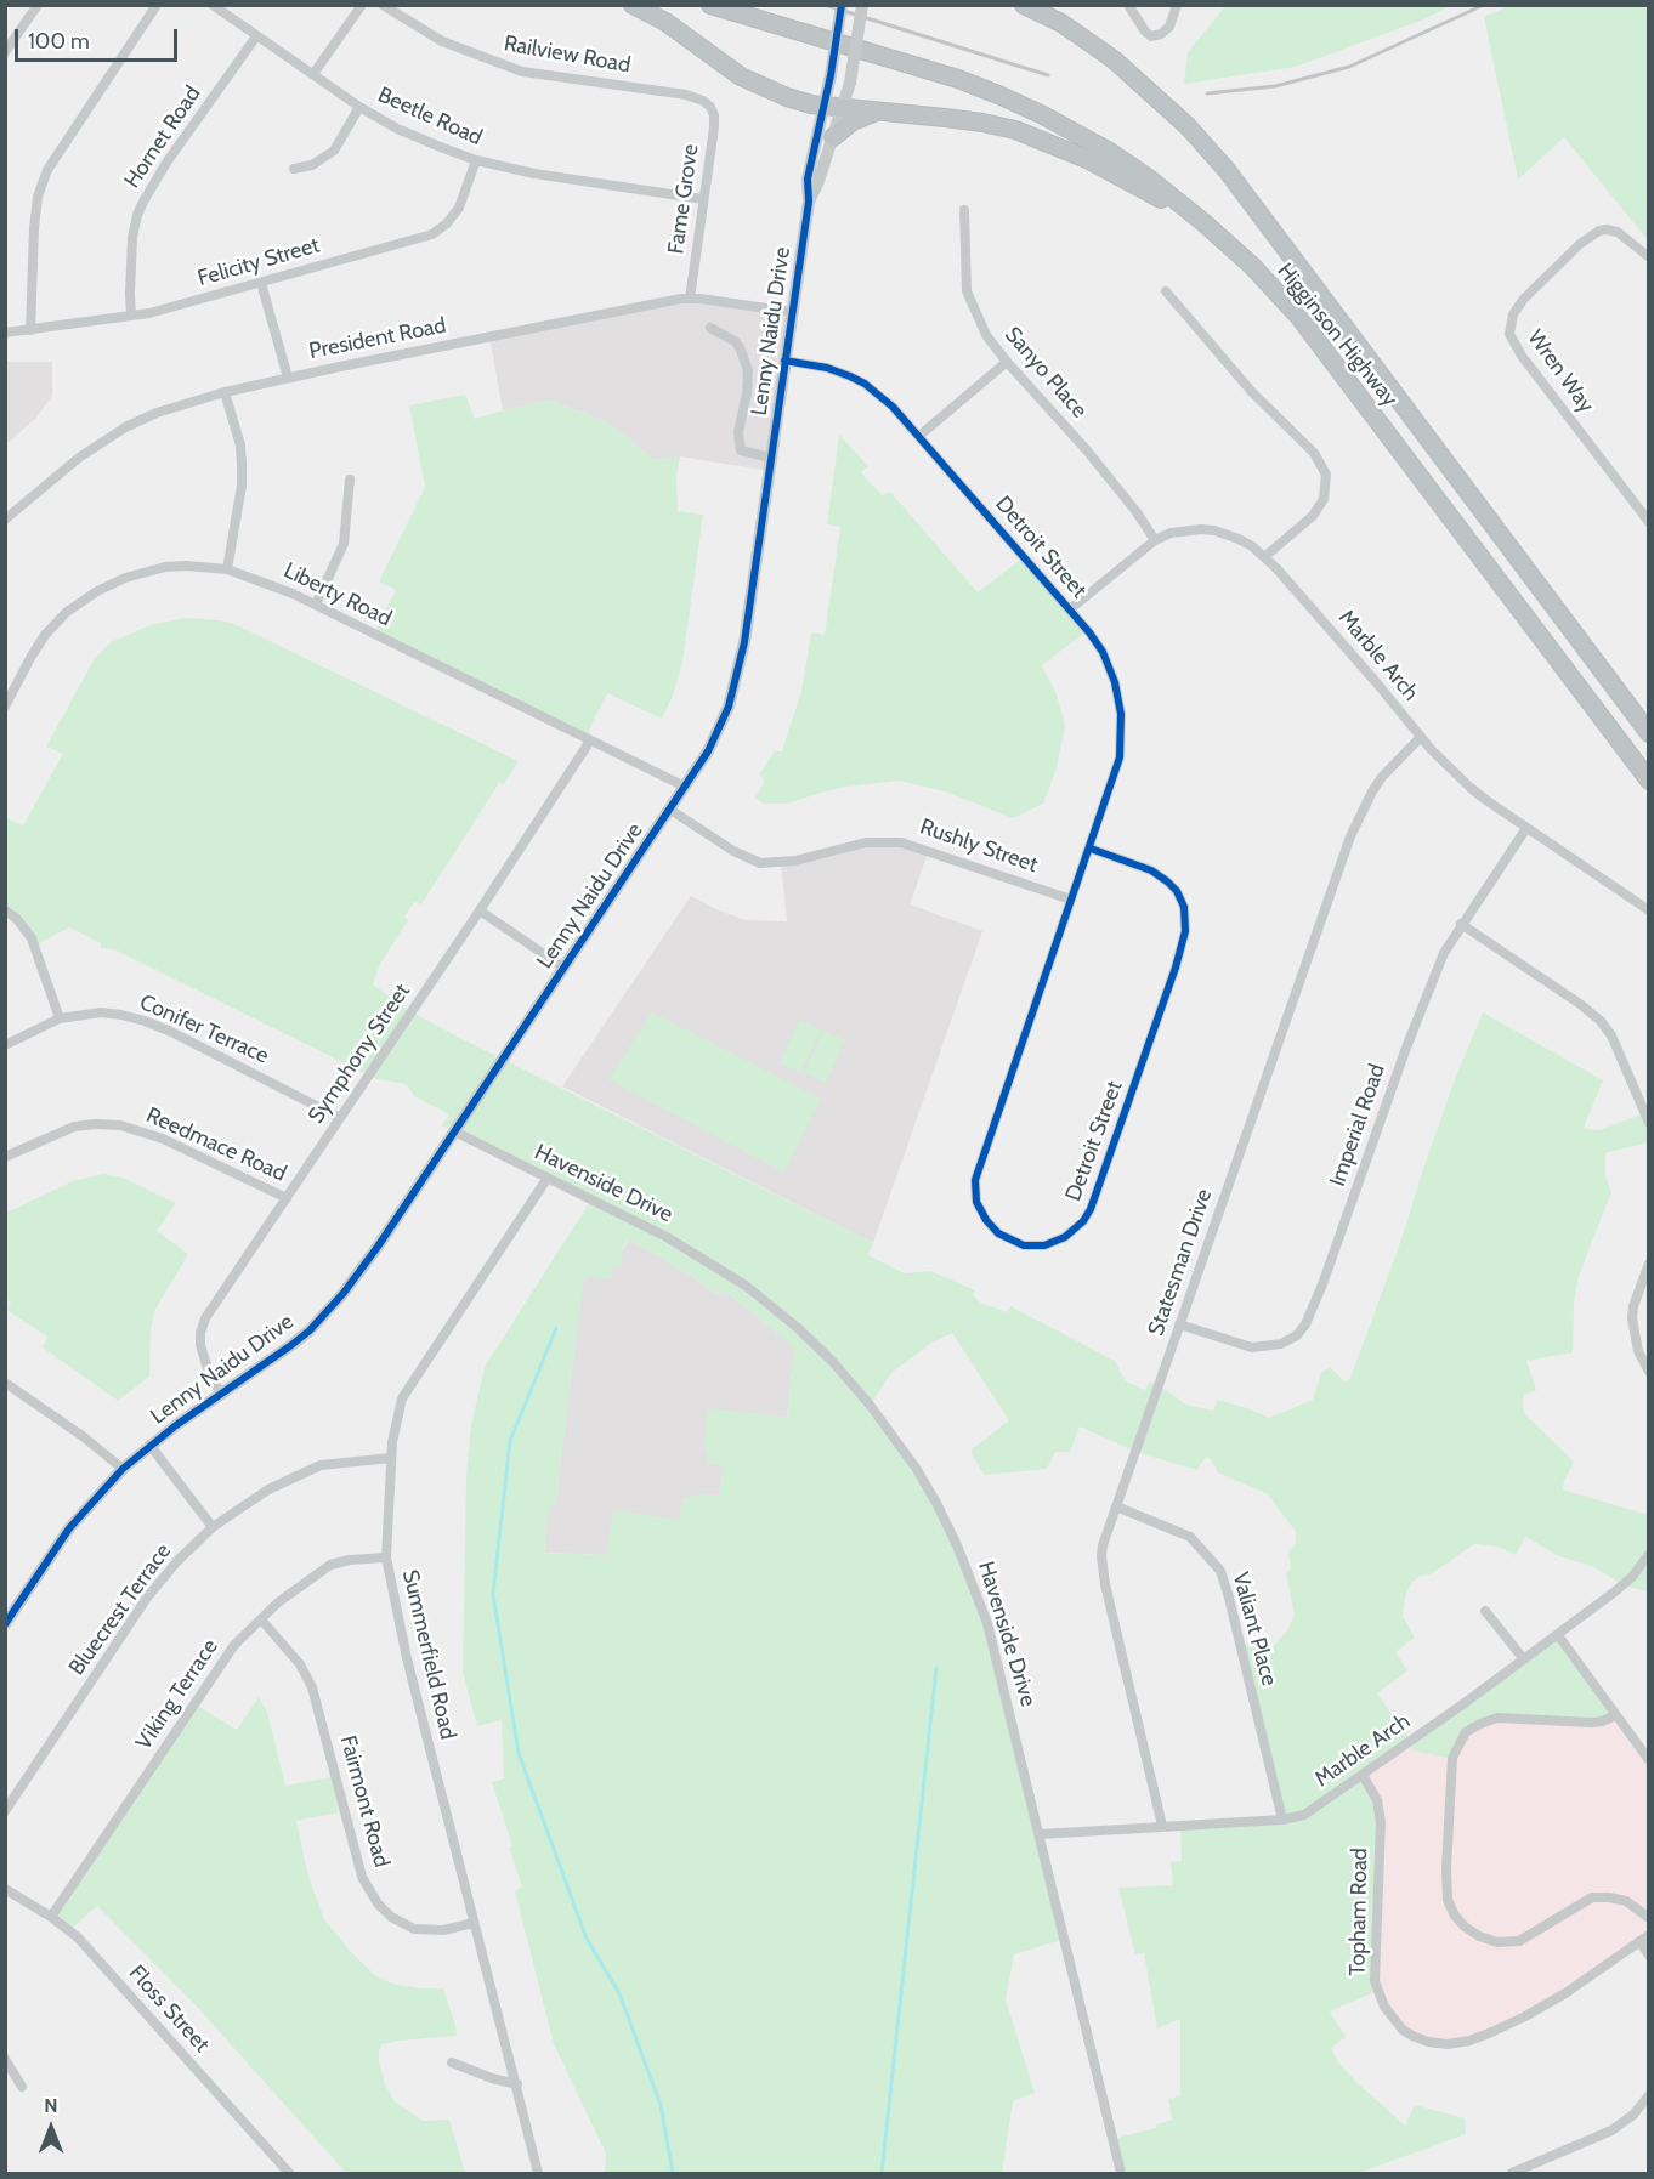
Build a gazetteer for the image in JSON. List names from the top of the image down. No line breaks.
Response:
{"streets":{"highway":["Higginson Highway"],"street":["Railview Road","Beetle Road","Hornet Road","Fame Grove","Felicity Street","Lenny Naidu Drive","President Road","Wren Way","Sanyo Place","Detroit Street","Liberty Road","Marble Arch","Rushly Street","Conifer Terrace","Symphony Street","Imperial Road","Reedmace Road","Havenside Drive","Statesman Drive","Bluecrest Terrace","Valiant Place","Summerfield Road","Viking Terrace","Fairmont Road","Topham Road","Floss Street"]},"crossings":[["Railview Road","Fame Grove"],["Beetle Road","Hornet Road"],["Beetle Road","Fame Grove"],["Beetle Road","Felicity Street"],["Hornet Road","Felicity Street"],["Fame Grove","President Road"],["Lenny Naidu Drive","President Road"],["Lenny Naidu Drive","Detroit Street"],["Lenny Naidu Drive","Liberty Road"],["Lenny Naidu Drive","Rushly Street"],["Lenny Naidu Drive","Symphony Street"],["Lenny Naidu Drive","Havenside Drive"],["Sanyo Place","Marble Arch"],["Detroit Street","Marble Arch"],["Detroit Street","Rushly Street"],["Liberty Road","Symphony Street"],["Marble Arch","Imperial Road"],["Marble Arch","Havenside Drive"],["Marble Arch","Statesman Drive"],["Marble Arch","Valiant Place"],["Marble Arch","Topham Road"],["Conifer Terrace","Symphony Street"],["Symphony Street","Reedmace Road"],["Imperial Road","Statesman Drive"],["Havenside Drive","Summerfield Road"],["Statesman Drive","Valiant Place"],["Bluecrest Terrace","Summerfield Road"],["Summerfield Road","Viking Terrace"],["Summerfield Road","Fairmont Road"],["Viking Terrace","Fairmont Road"],["Viking Terrace","Floss Street"]],"scale_bar":"100 m","north":"top"}
